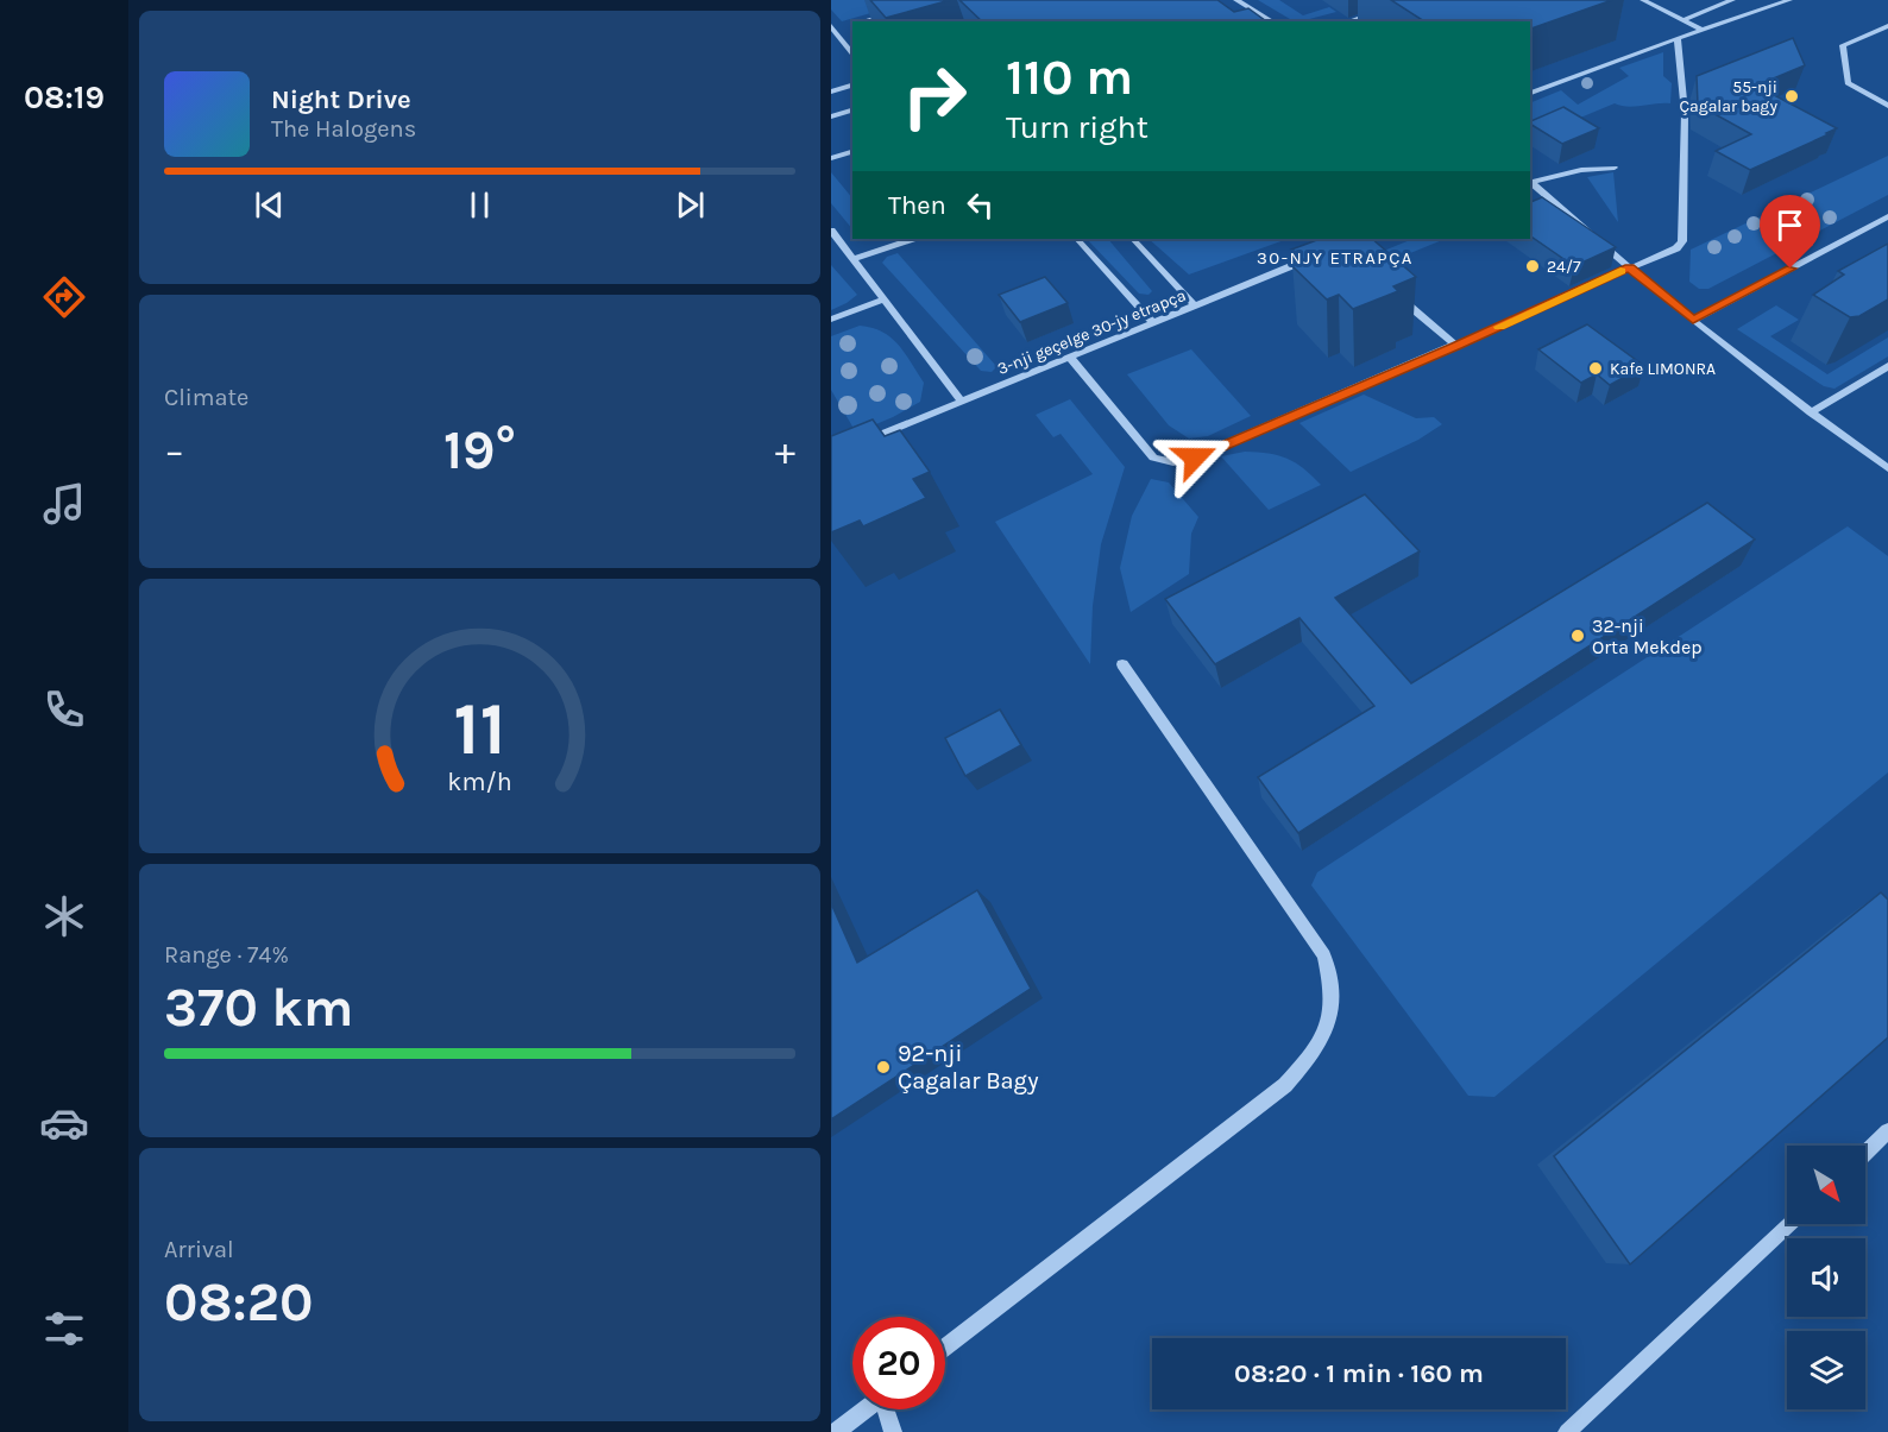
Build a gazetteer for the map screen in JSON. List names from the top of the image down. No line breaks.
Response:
{"streets":{"street":["3-nji geçelge 30-jy etrapça"]},"districts":["30-NJY ETRAPÇA"],"places":["55-nji Çagalar bagy","24/7","Kafe LIMONRA","32-nji Orta Mekdep","92-nji Çagalar Bagy"],"north":"bottom right","page":{"tabs":"08:19","turn":["110 m","Turn right"],"song":["Night Drive","The Halogens"],"then":"Then","tile":["Climate",["Range · 74%","370 km"],["Arrival","08:20"]],"heat":["−","19°","+"],"limit":"20","trip":"08:20 · 1 min · 160 m","gauge":["11","km/h"]}}
